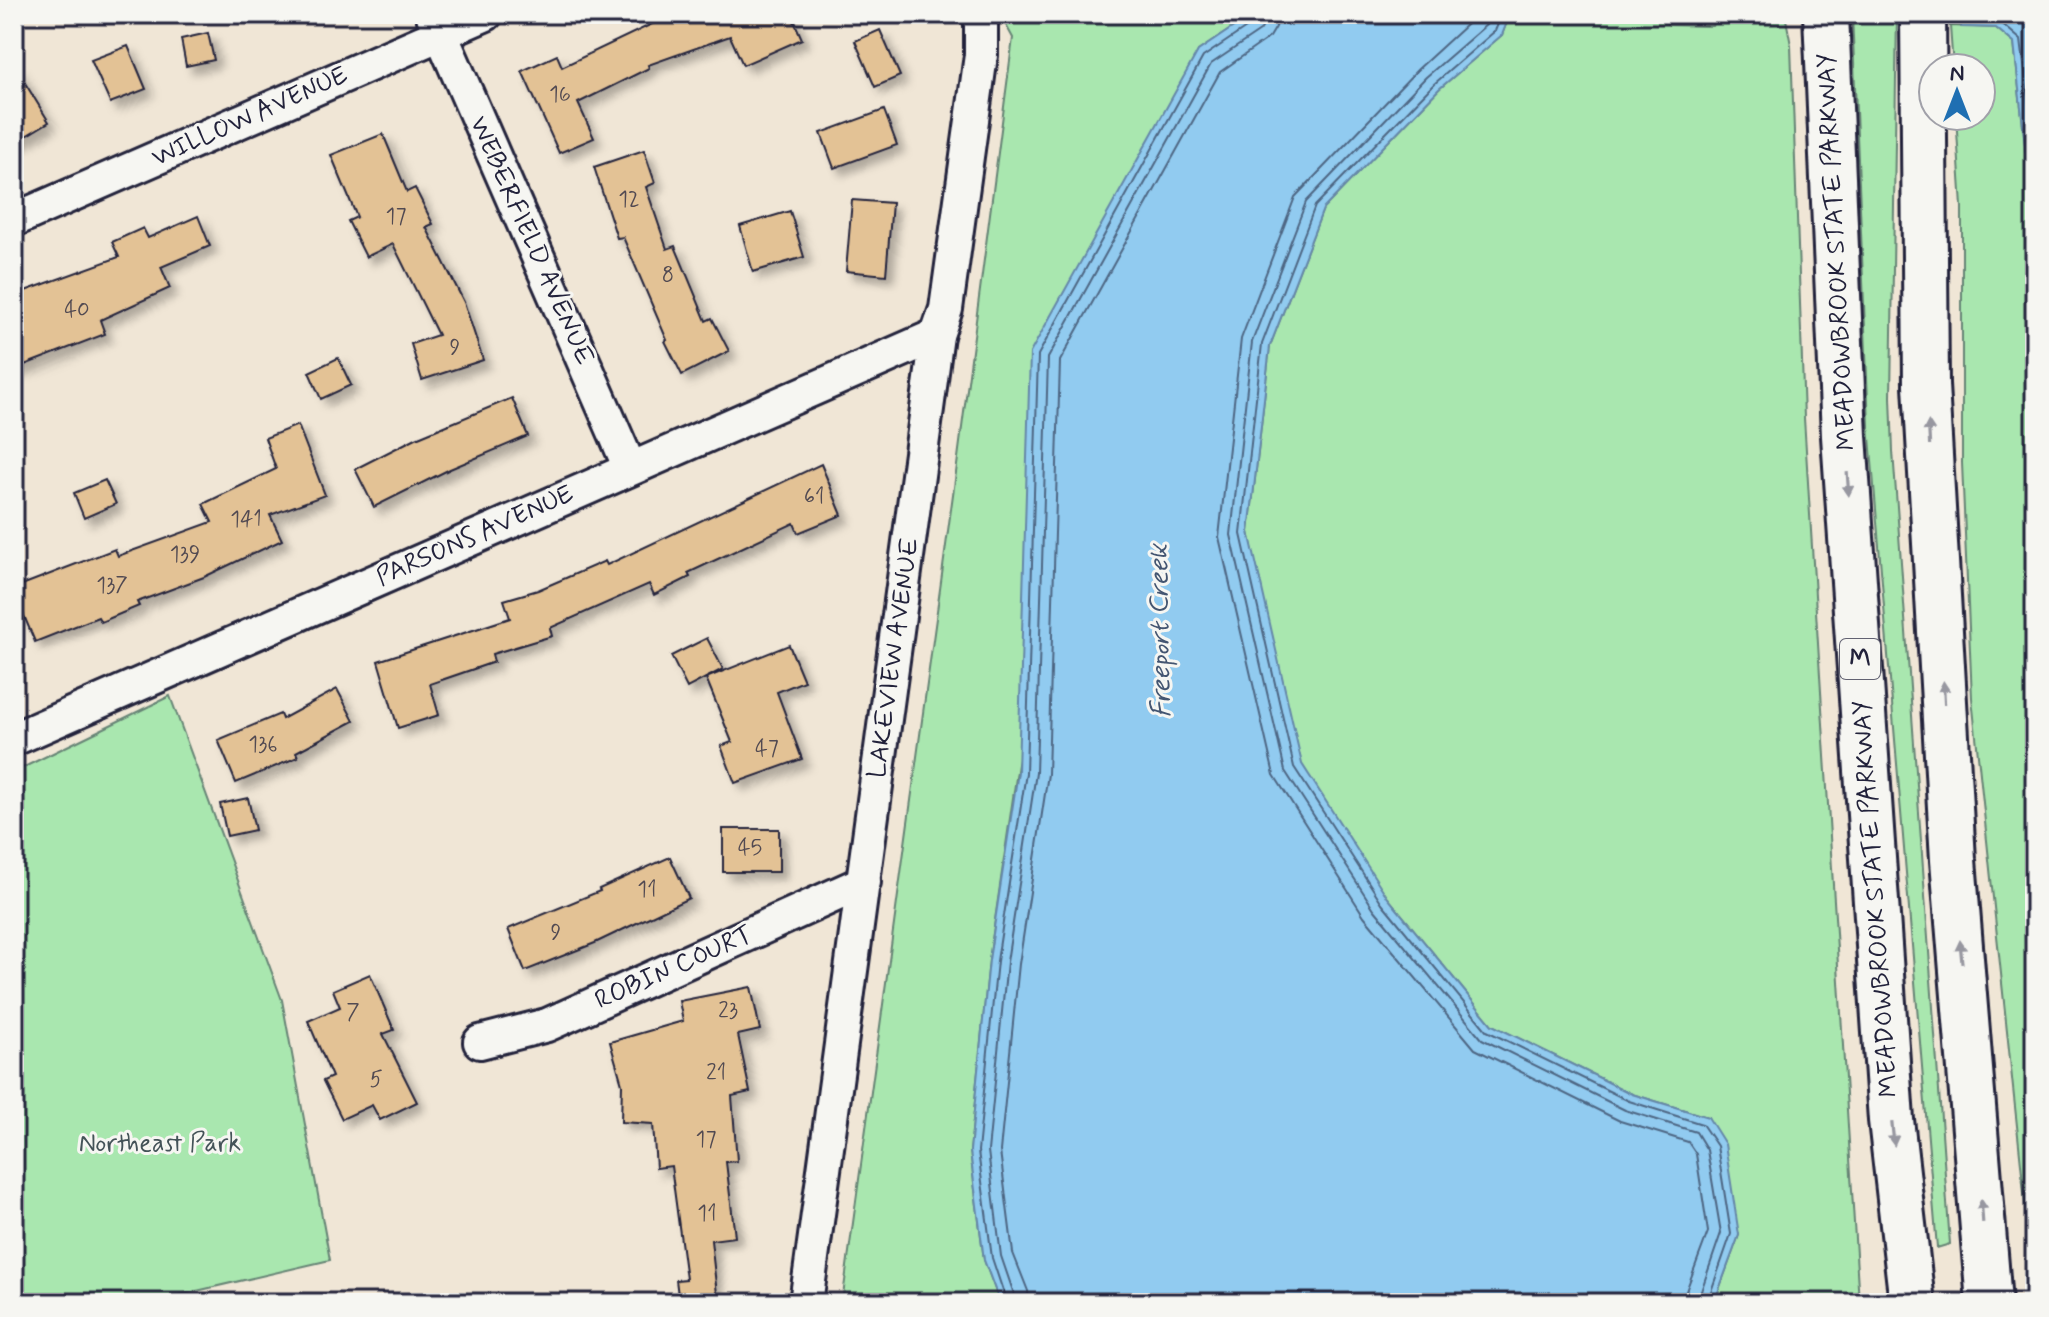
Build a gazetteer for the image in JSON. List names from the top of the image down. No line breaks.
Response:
{"streets":{"highway":["MEADOWBROOK STATE PARKWAY","M"],"street":["WILLOW AVENUE","WEBERFIELD AVENUE","PARSONS AVENUE","LAKEVIEW AVENUE","ROBIN COURT"]},"crossings":[["WILLOW AVENUE","WEBERFIELD AVENUE"],["WEBERFIELD AVENUE","PARSONS AVENUE"],["PARSONS AVENUE","LAKEVIEW AVENUE"],["LAKEVIEW AVENUE","ROBIN COURT"]],"water":["Freeport Creek"],"parks":["Northeast Park"],"house_numbers":["16","12","17","8","40","9","61","141","139","137","136","47","45","11","9","23","7","21","5","17","11"],"north":"top"}
